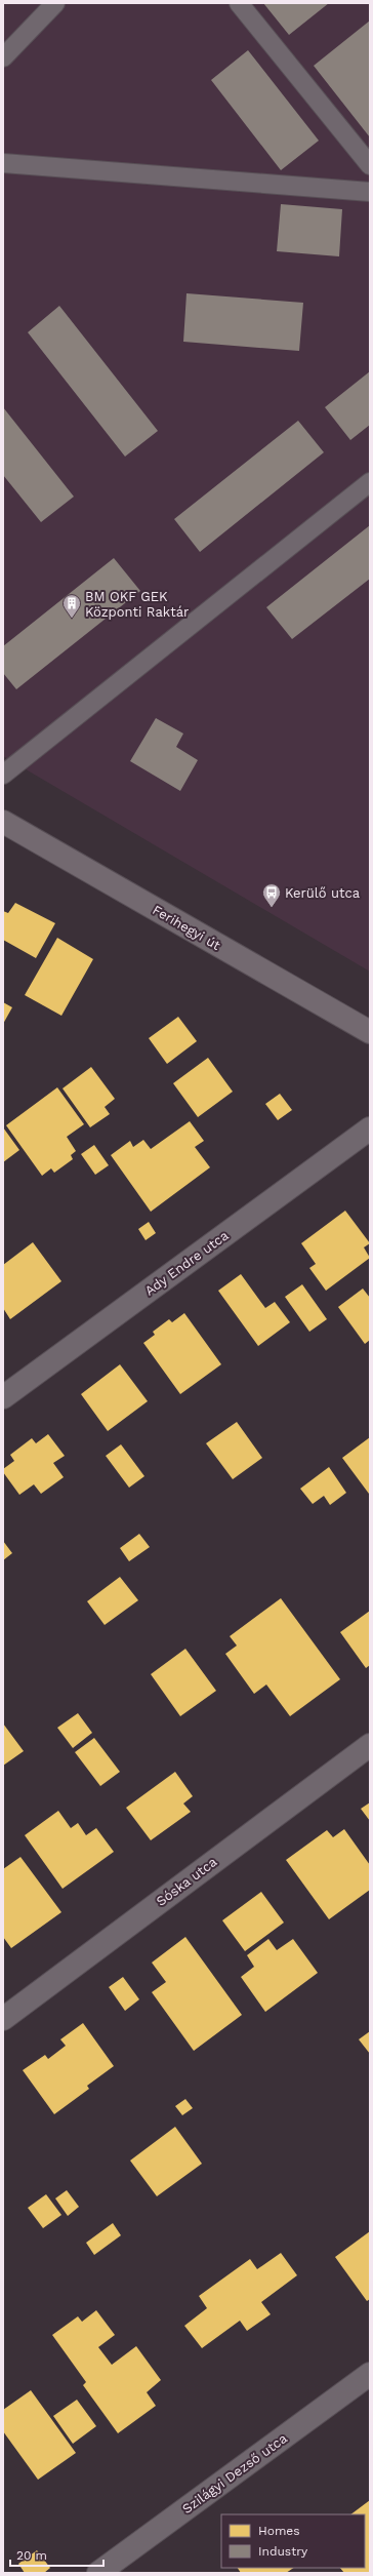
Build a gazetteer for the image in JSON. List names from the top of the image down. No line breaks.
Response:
{"streets":{"main road":["Ferihegyi út"],"street":["Ady Endre utca","Sóska utca","Szilágyi Dezső utca"]},"places":{"building":["BM OKF GEK Központi Raktár"],"bus stop":["Kerülő utca"]},"legend":["Homes","Industry"],"scale_bar":"20 m"}
